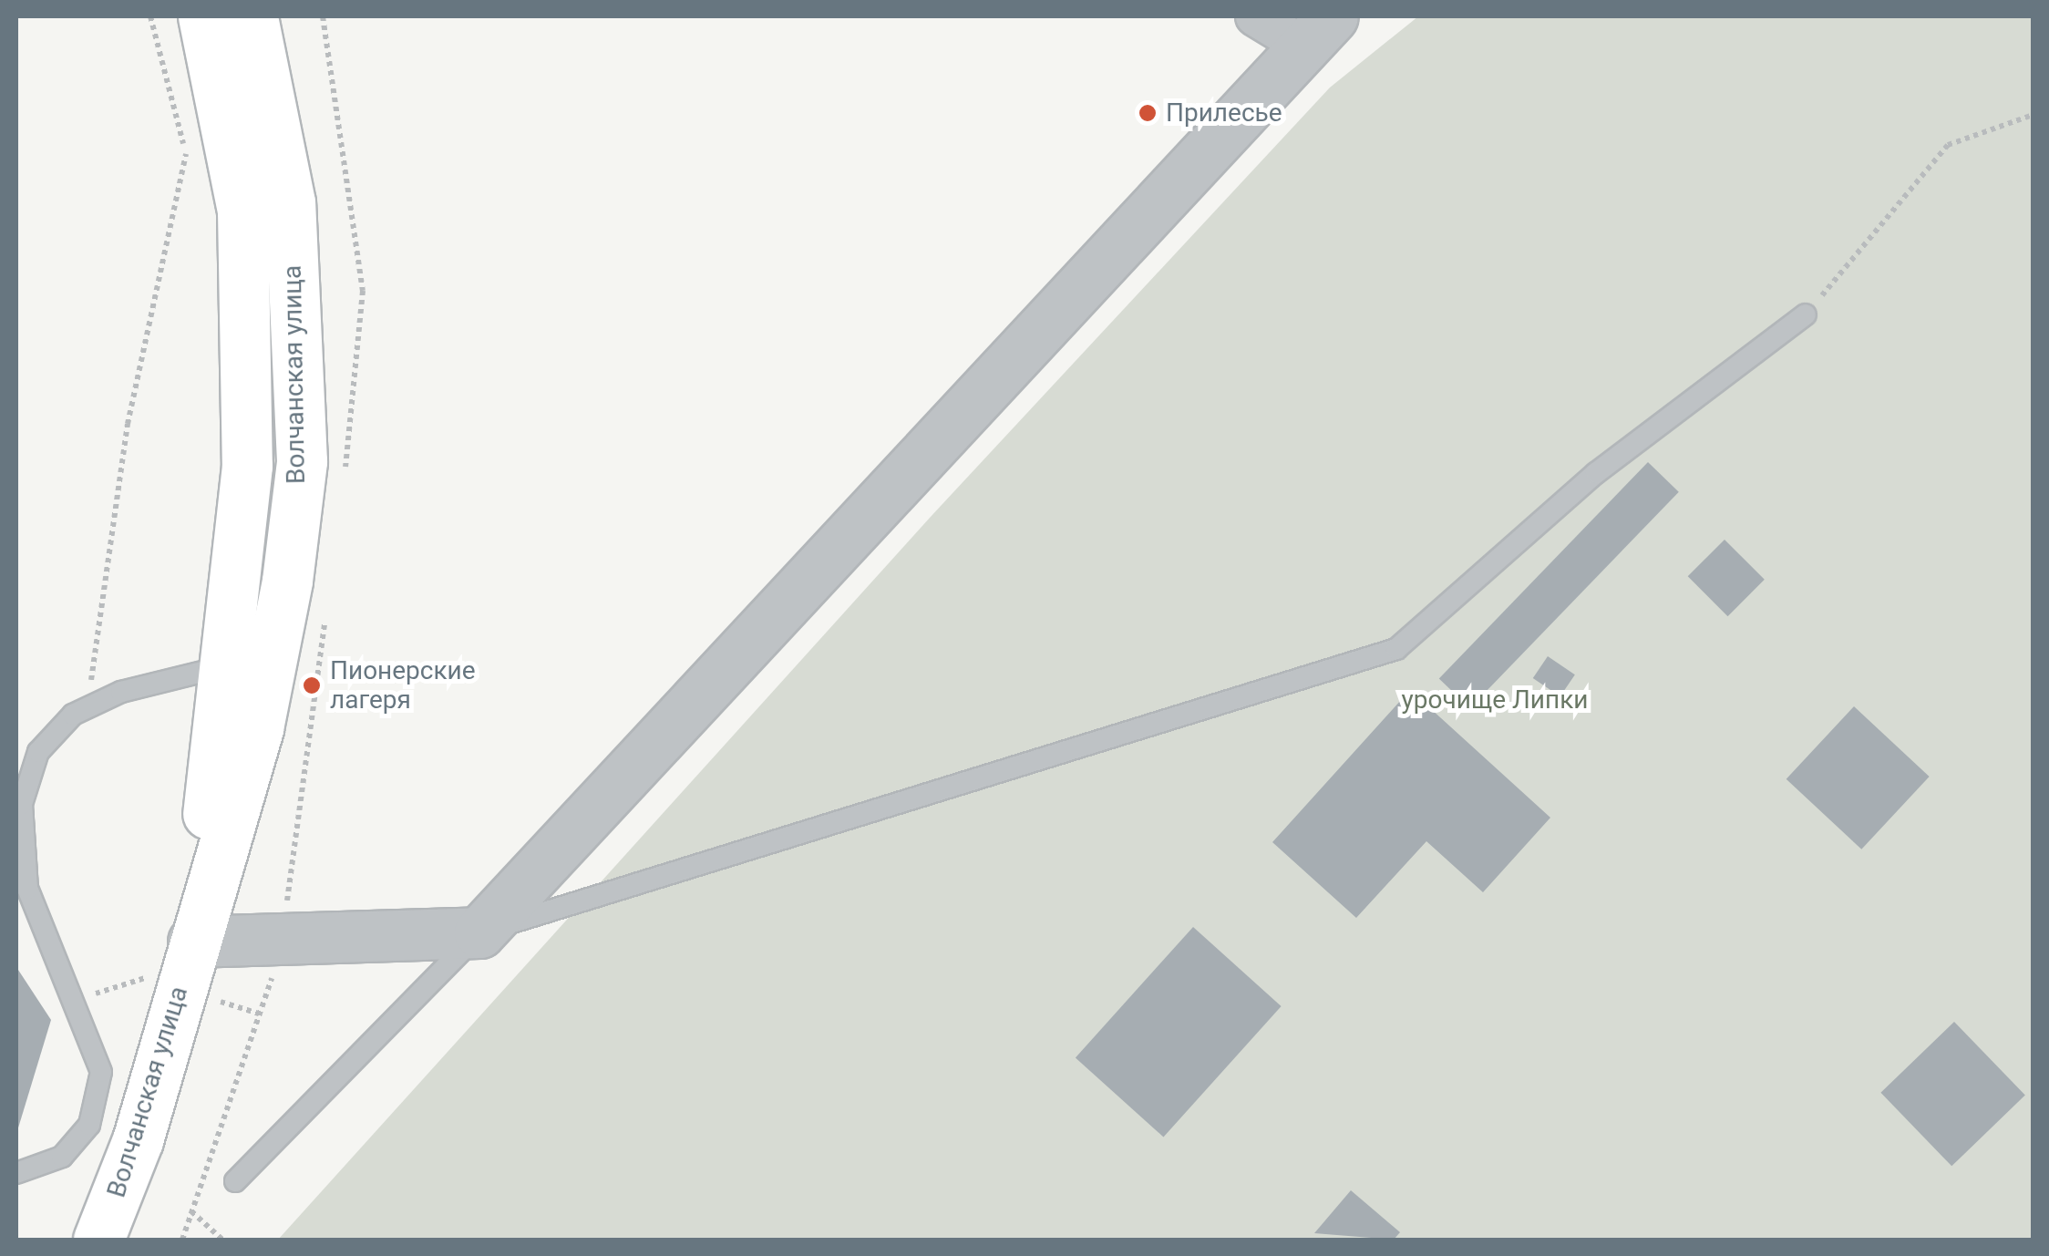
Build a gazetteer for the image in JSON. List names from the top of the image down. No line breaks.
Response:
{"streets":{"main road":["Волчанская улица"]},"parks":["урочище Липки"],"places":["Прилесье","Пионерские лагеря"]}
